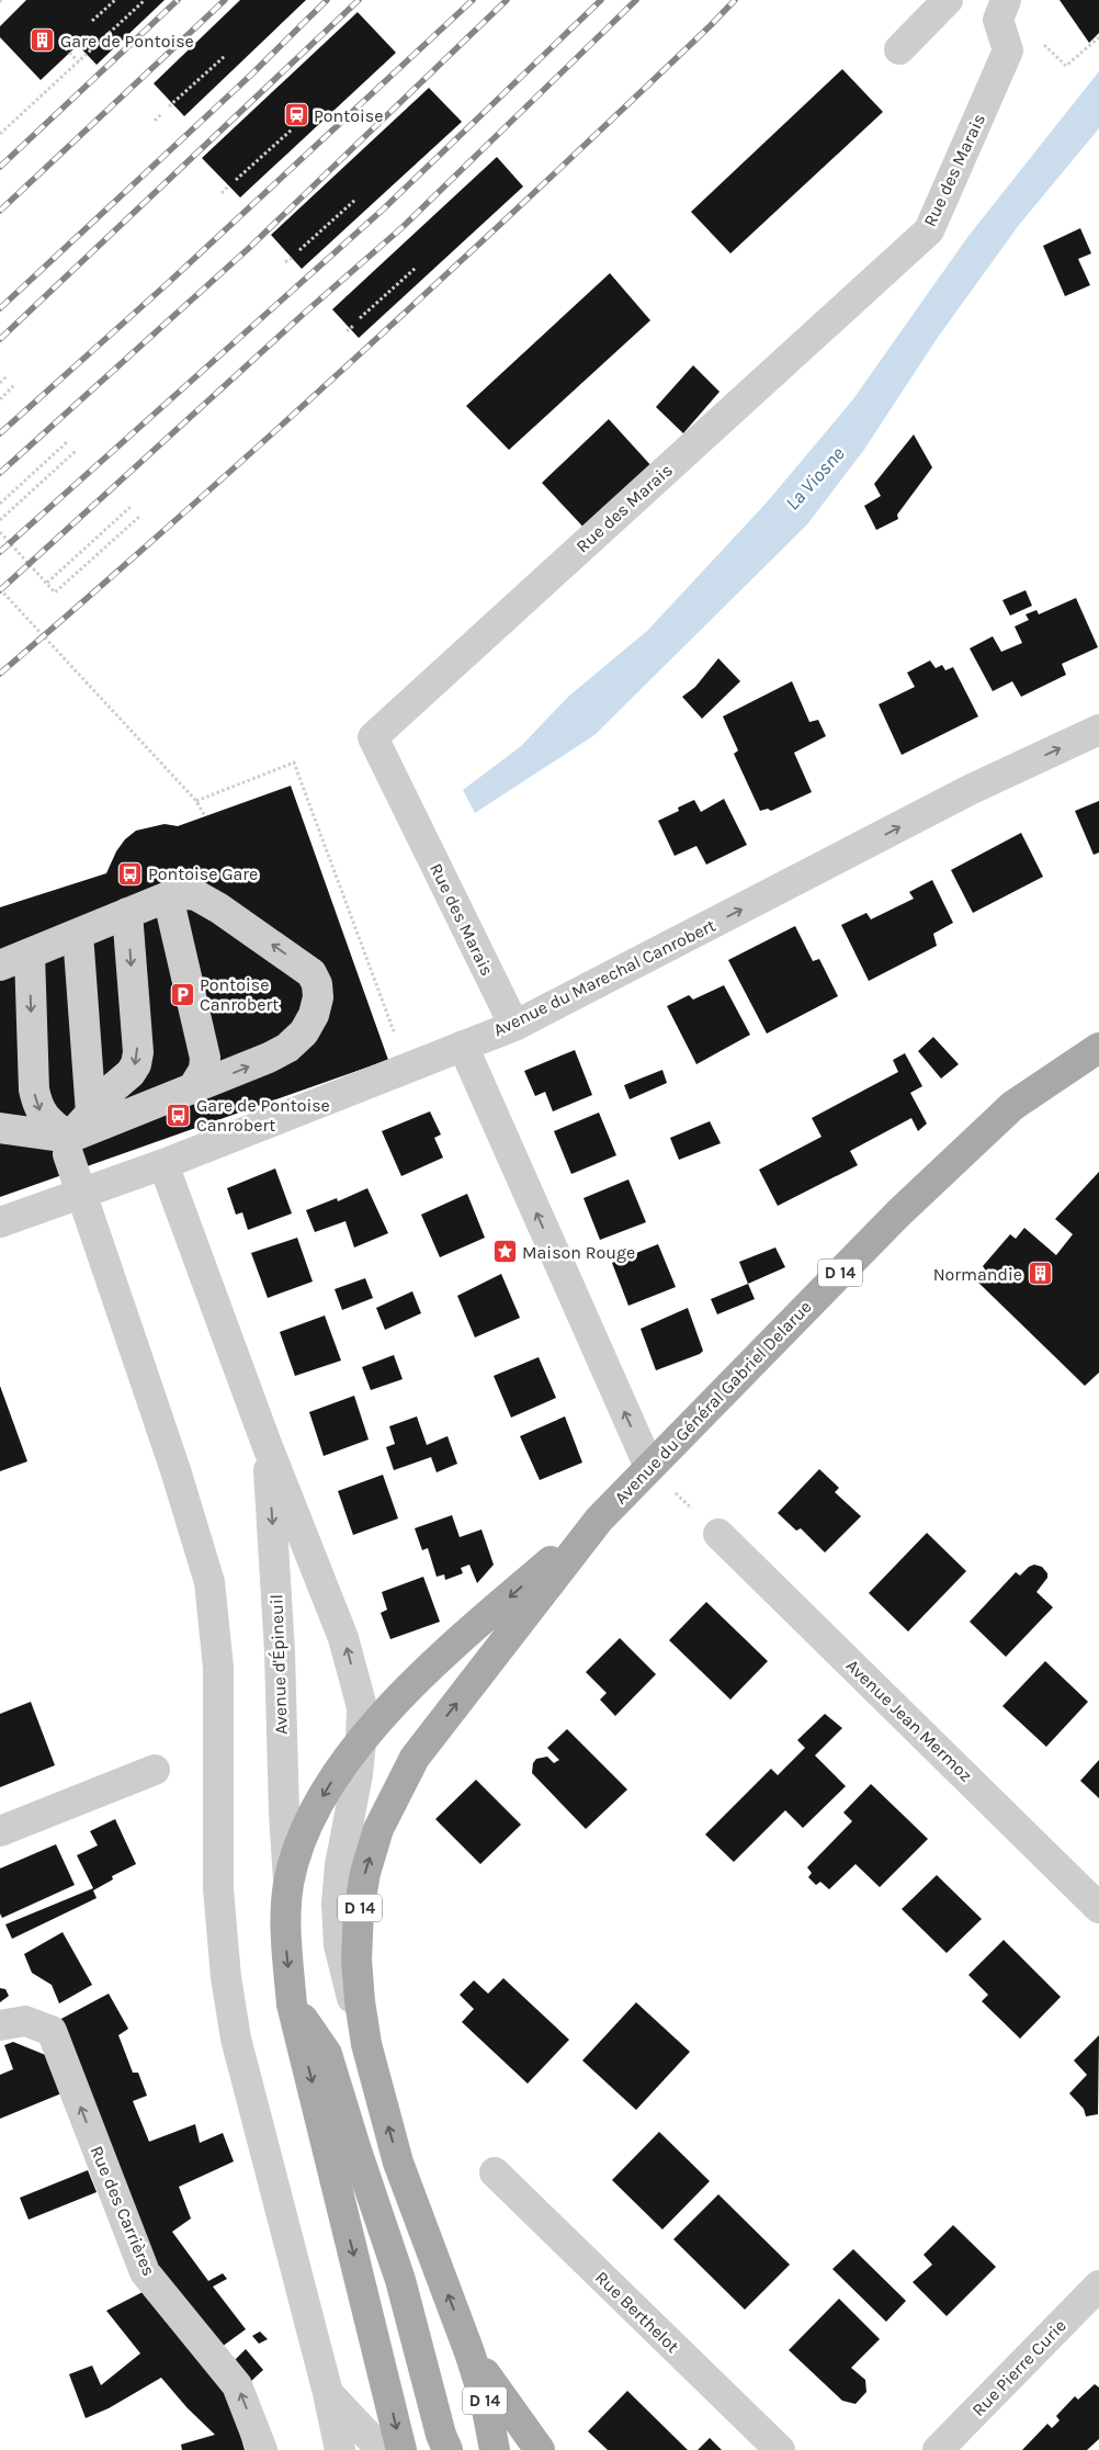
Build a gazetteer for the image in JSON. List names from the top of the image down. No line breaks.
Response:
{"streets":{"main road":["D 14","Avenue du Général Gabriel Delarue"],"street":["Rue des Marais","Avenue du Marechal Canrobert","Avenue d'Épineuil","Avenue Jean Mermoz","Rue des Carrières","Rue Berthelot","Rue Pierre Curie"]},"crossings":[["Rue des Marais","Avenue du Marechal Canrobert"],["Avenue du Marechal Canrobert","Avenue d'Épineuil"],["D 14","Avenue du Général Gabriel Delarue"],["D 14","Avenue d'Épineuil"]],"one_way":["Avenue du Marechal Canrobert"],"water":["La Viosne"],"places":{"building":["Gare de Pontoise","Normandie"],"station":["Pontoise"],"bus stop":["Pontoise Gare","Gare de Pontoise Canrobert"],"parking":["Pontoise Canrobert"],"place":["Maison Rouge"]}}
